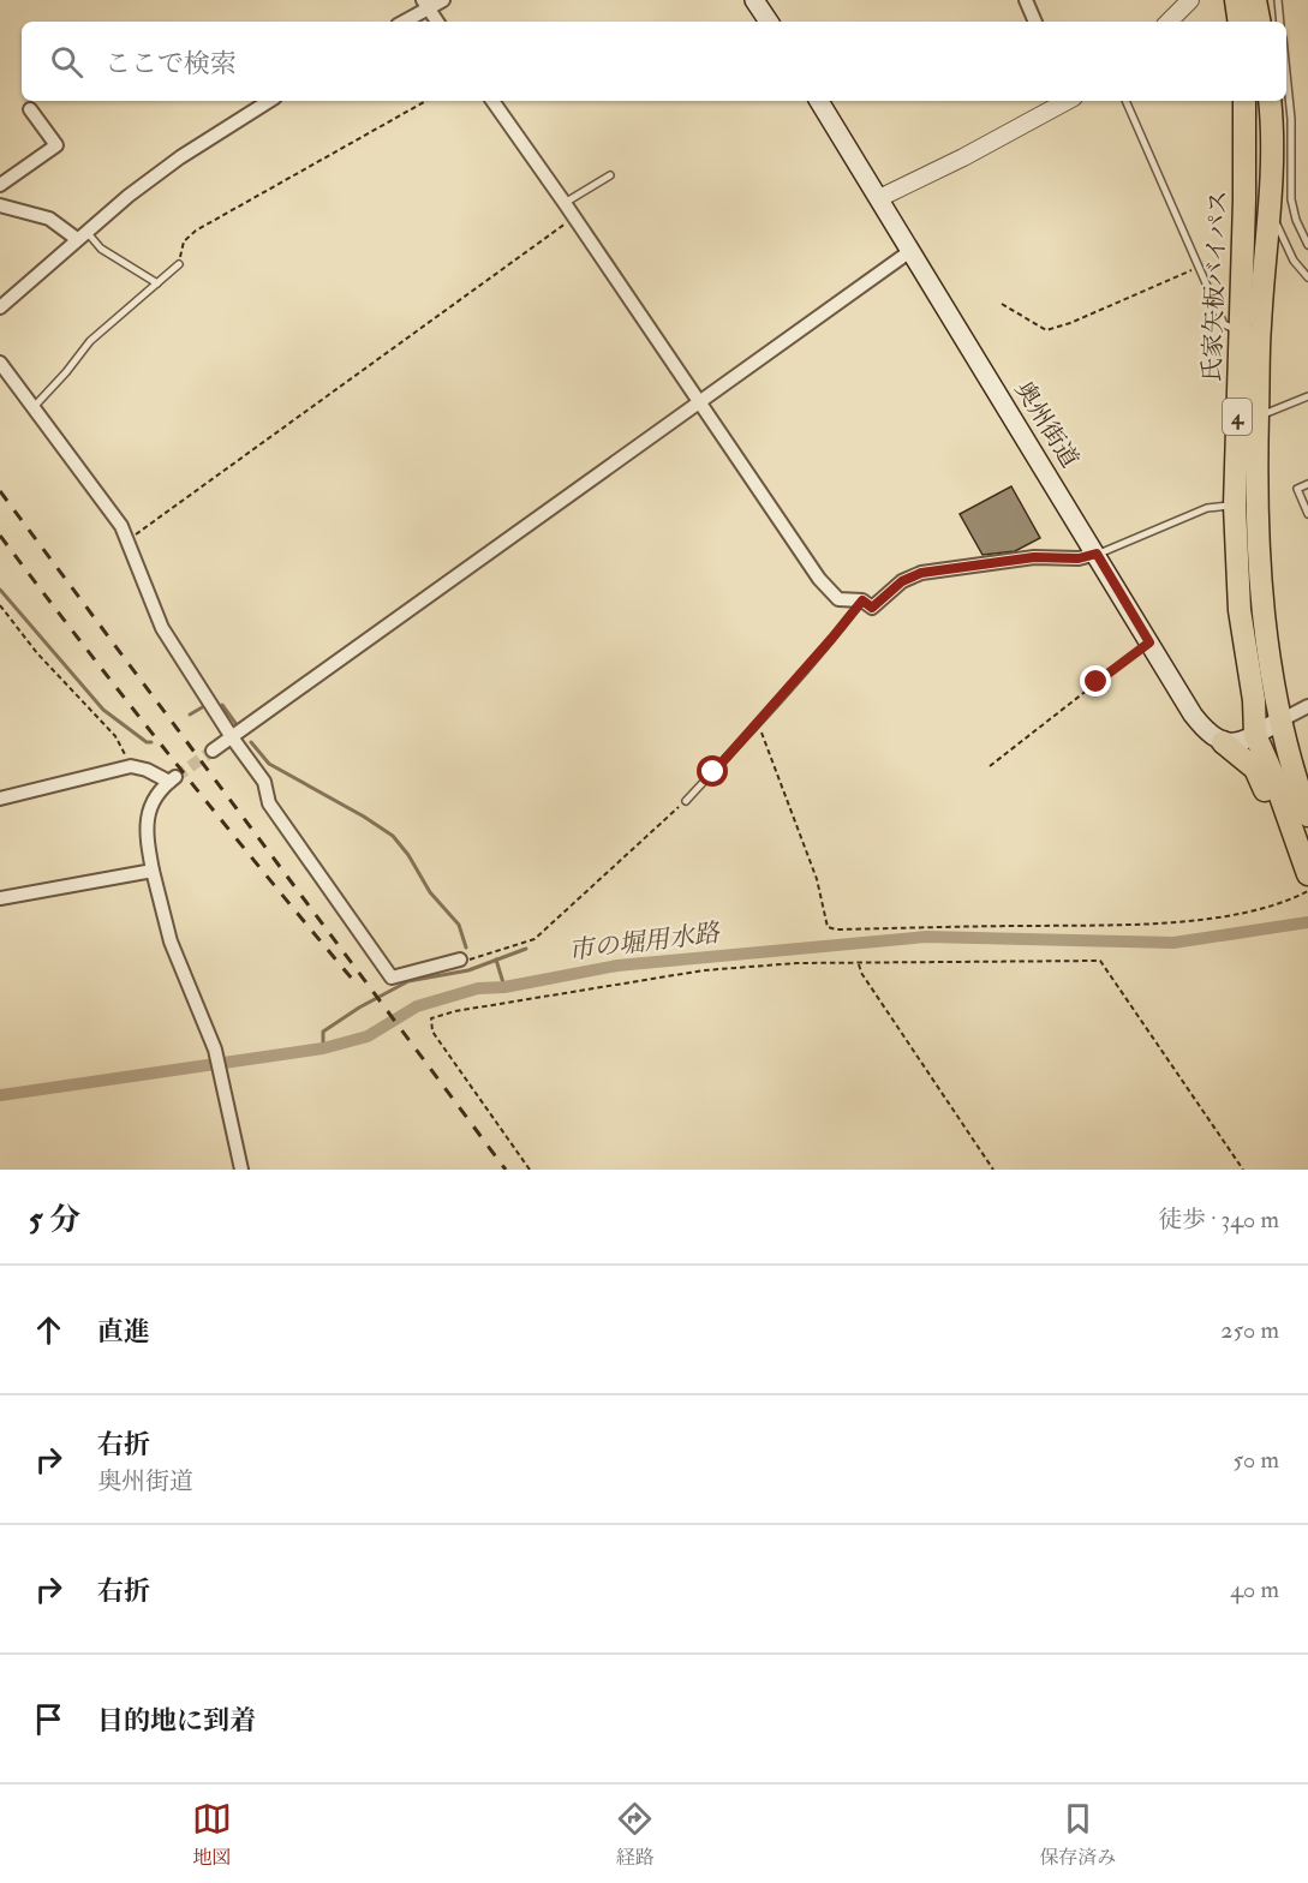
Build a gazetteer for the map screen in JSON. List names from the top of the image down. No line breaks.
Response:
{"streets":{"highway":["氏家矢板バイパス","4"],"main road":["奥州街道"]},"crossings":[["氏家矢板バイパス","4"]],"water":["市の堀用水路"],"page":{"search":"ここで検索","heading":["5 分","徒歩 · 340 m"],"list":[["直進","250 m"],["右折","奥州街道","50 m"],["右折","40 m"],"目的地に到着"],"nav":["地図","経路","保存済み"]}}
